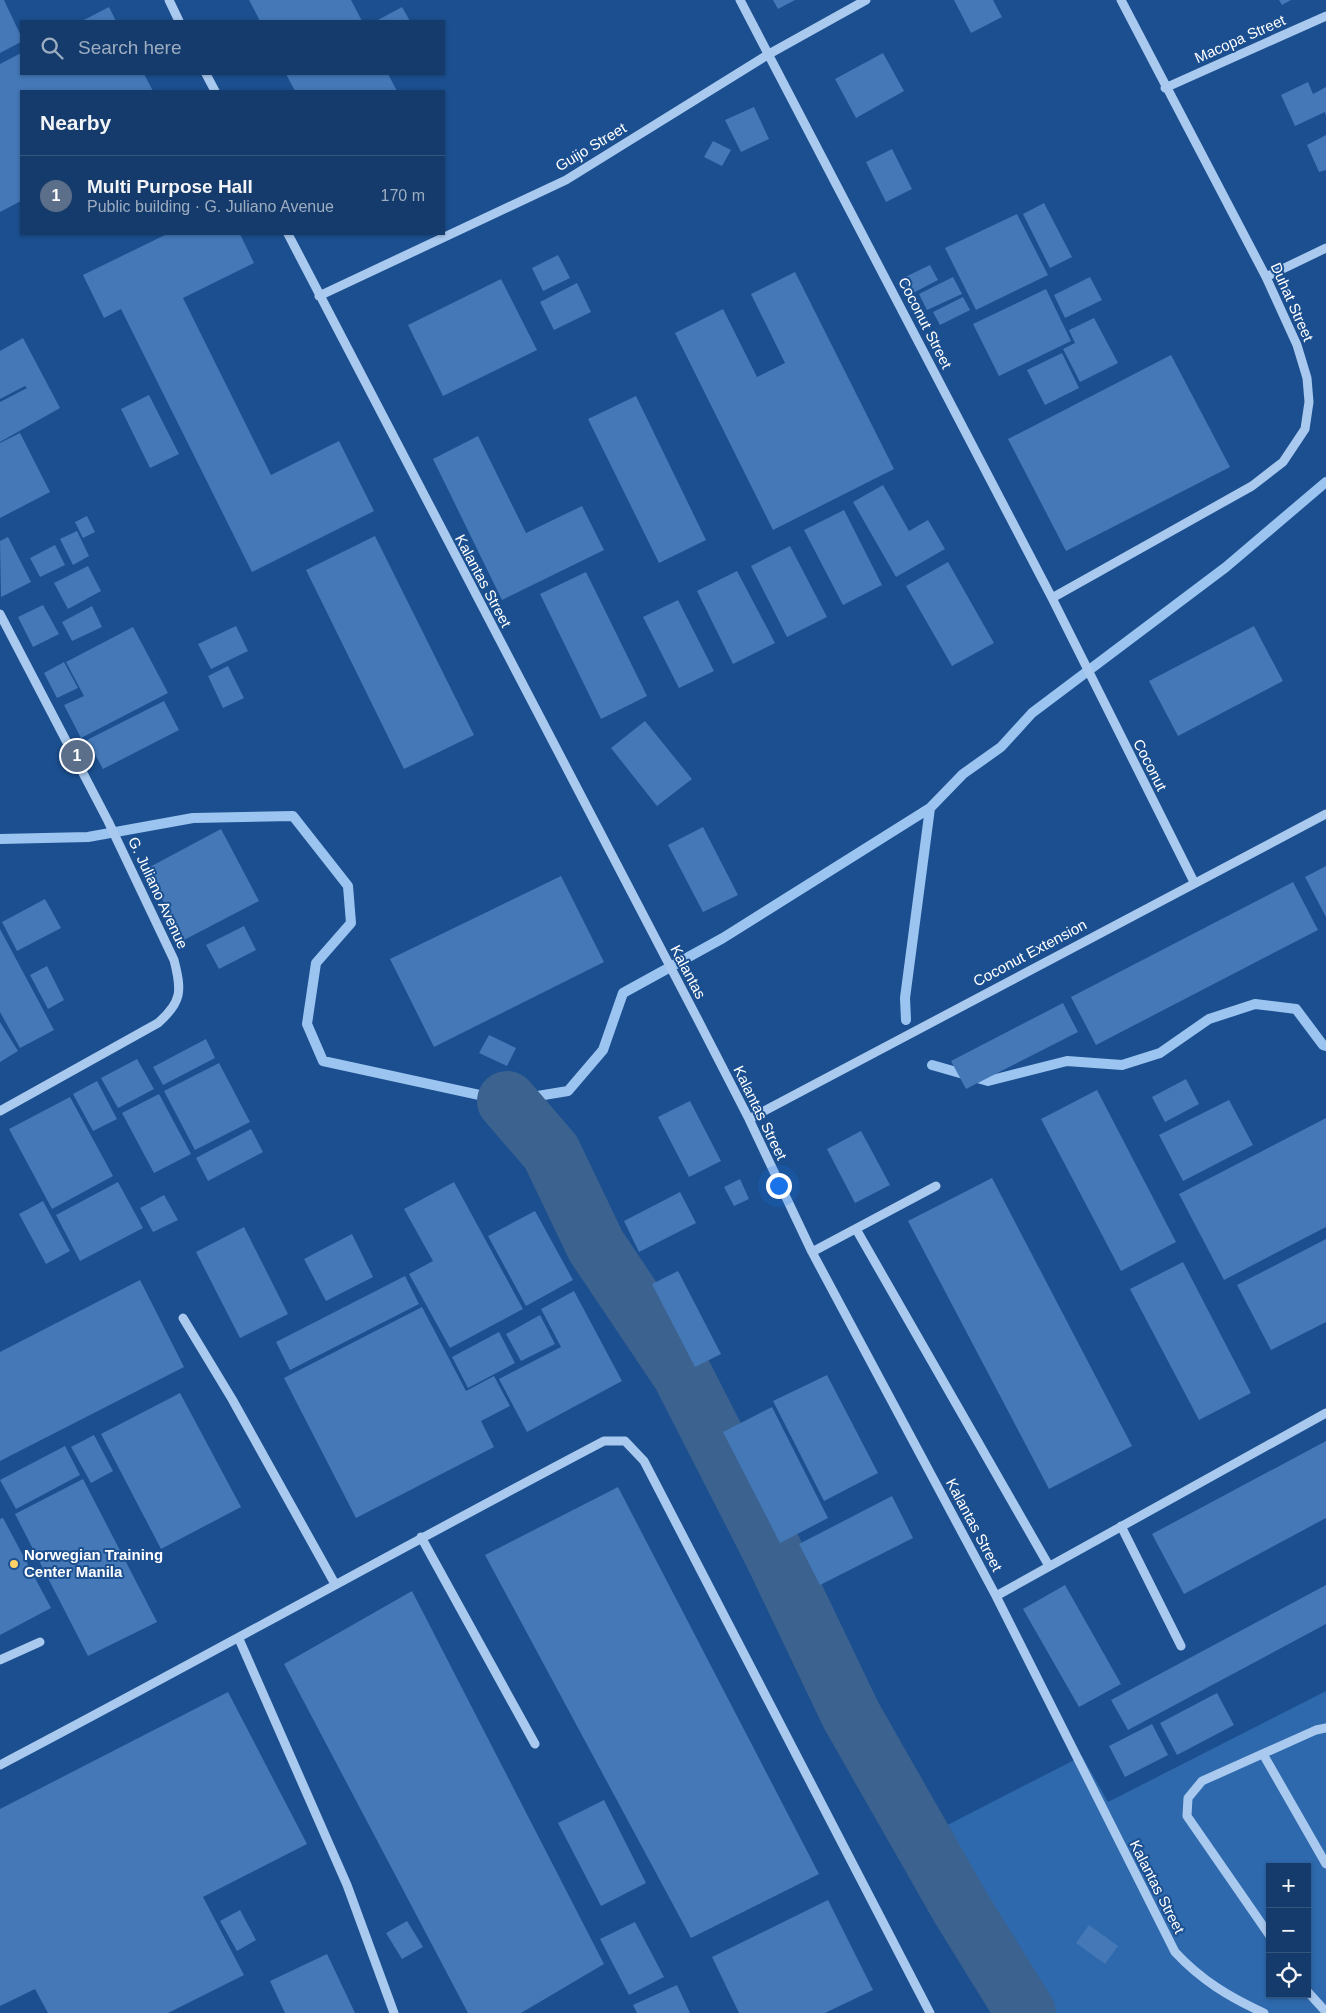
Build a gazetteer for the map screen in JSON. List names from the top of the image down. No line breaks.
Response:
{"streets":{"street":["Macopa Street","Guijo Street","Duhat Street","Coconut Street","Kalantas Street","Coconut","G. Juliano Avenue","Coconut Extension","Kalantas"]},"crossings":[["Macopa Street","Duhat Street"],["Guijo Street","Coconut Street"],["Guijo Street","Kalantas Street"],["Duhat Street","Coconut Street"],["Coconut Street","Coconut"],["Kalantas Street","Coconut Extension"],["Kalantas Street","Kalantas"],["Coconut","Coconut Extension"]],"places":["Norwegian Training Center Manila"],"page":{"search":"Search here","heading":"Nearby","list":[{"mark":"1","name":"Multi Purpose Hall","note":"Public building · G. Juliano Avenue","value":"170 m"}],"pins":"1","map_buttons":["+","−"]}}
